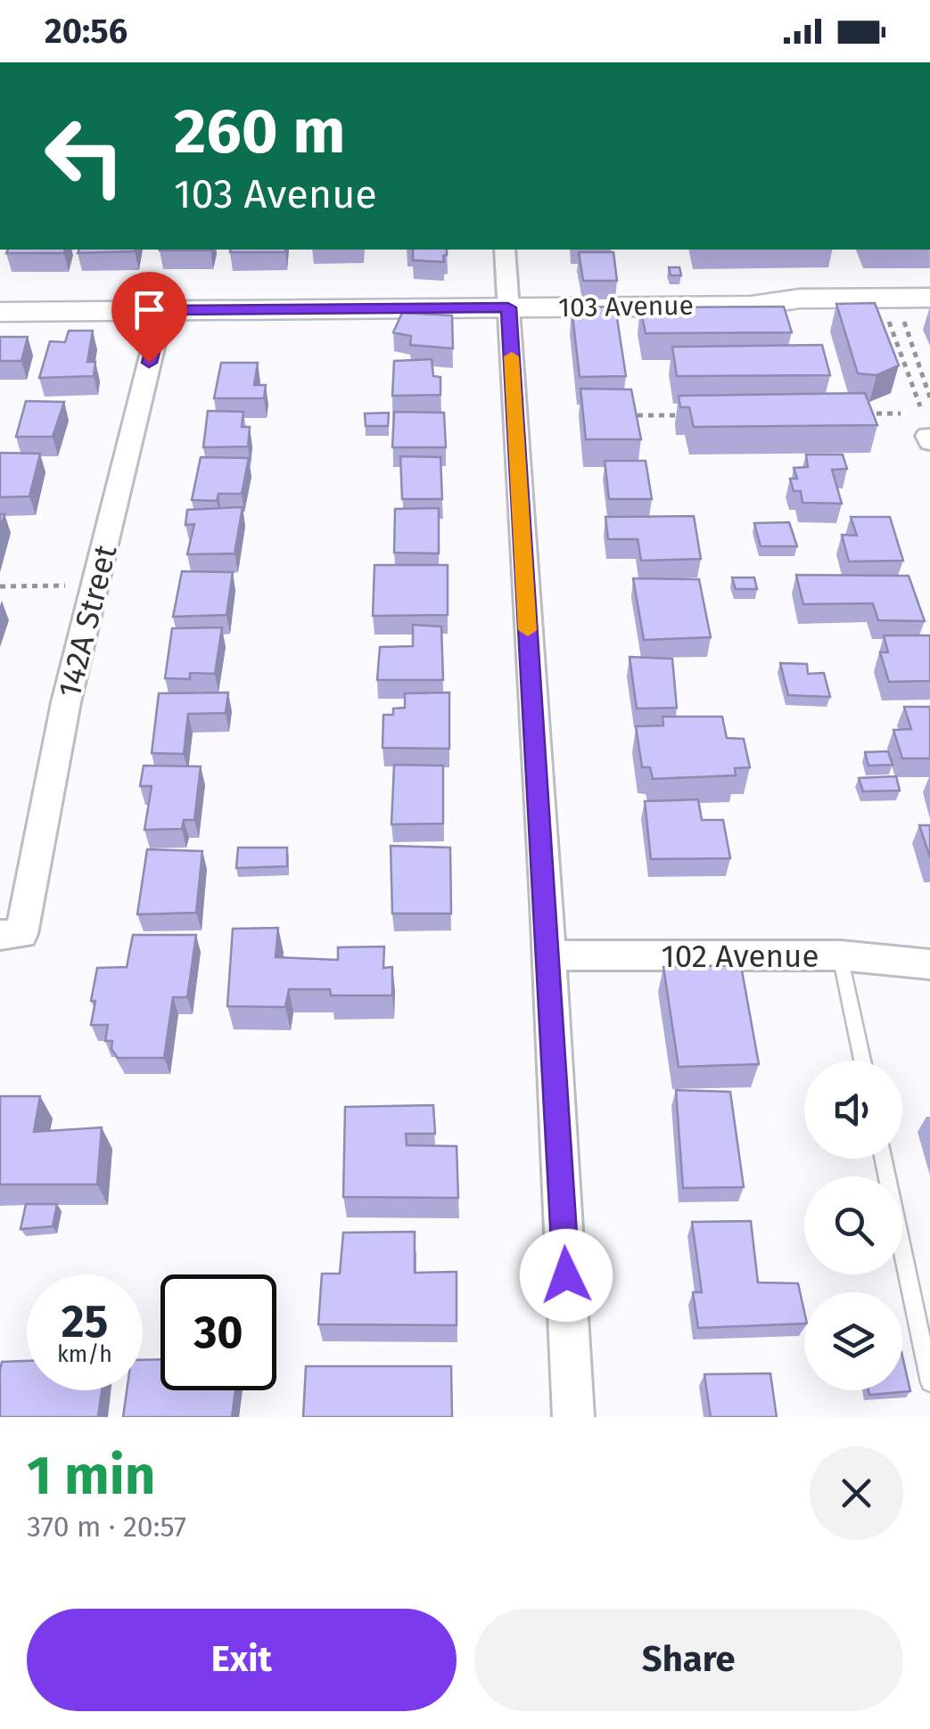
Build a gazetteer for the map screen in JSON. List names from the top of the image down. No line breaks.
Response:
{"streets":{"street":["103 Avenue","142A Street","102 Avenue"]},"crossings":[["103 Avenue","142A Street"]],"page":{"status":"20:56","turn":["260 m","103 Avenue"],"speed":"25 km/h","limit":"30","heading":["1 min","370 m · 20:57"],"buttons":["Exit","Share"]}}
